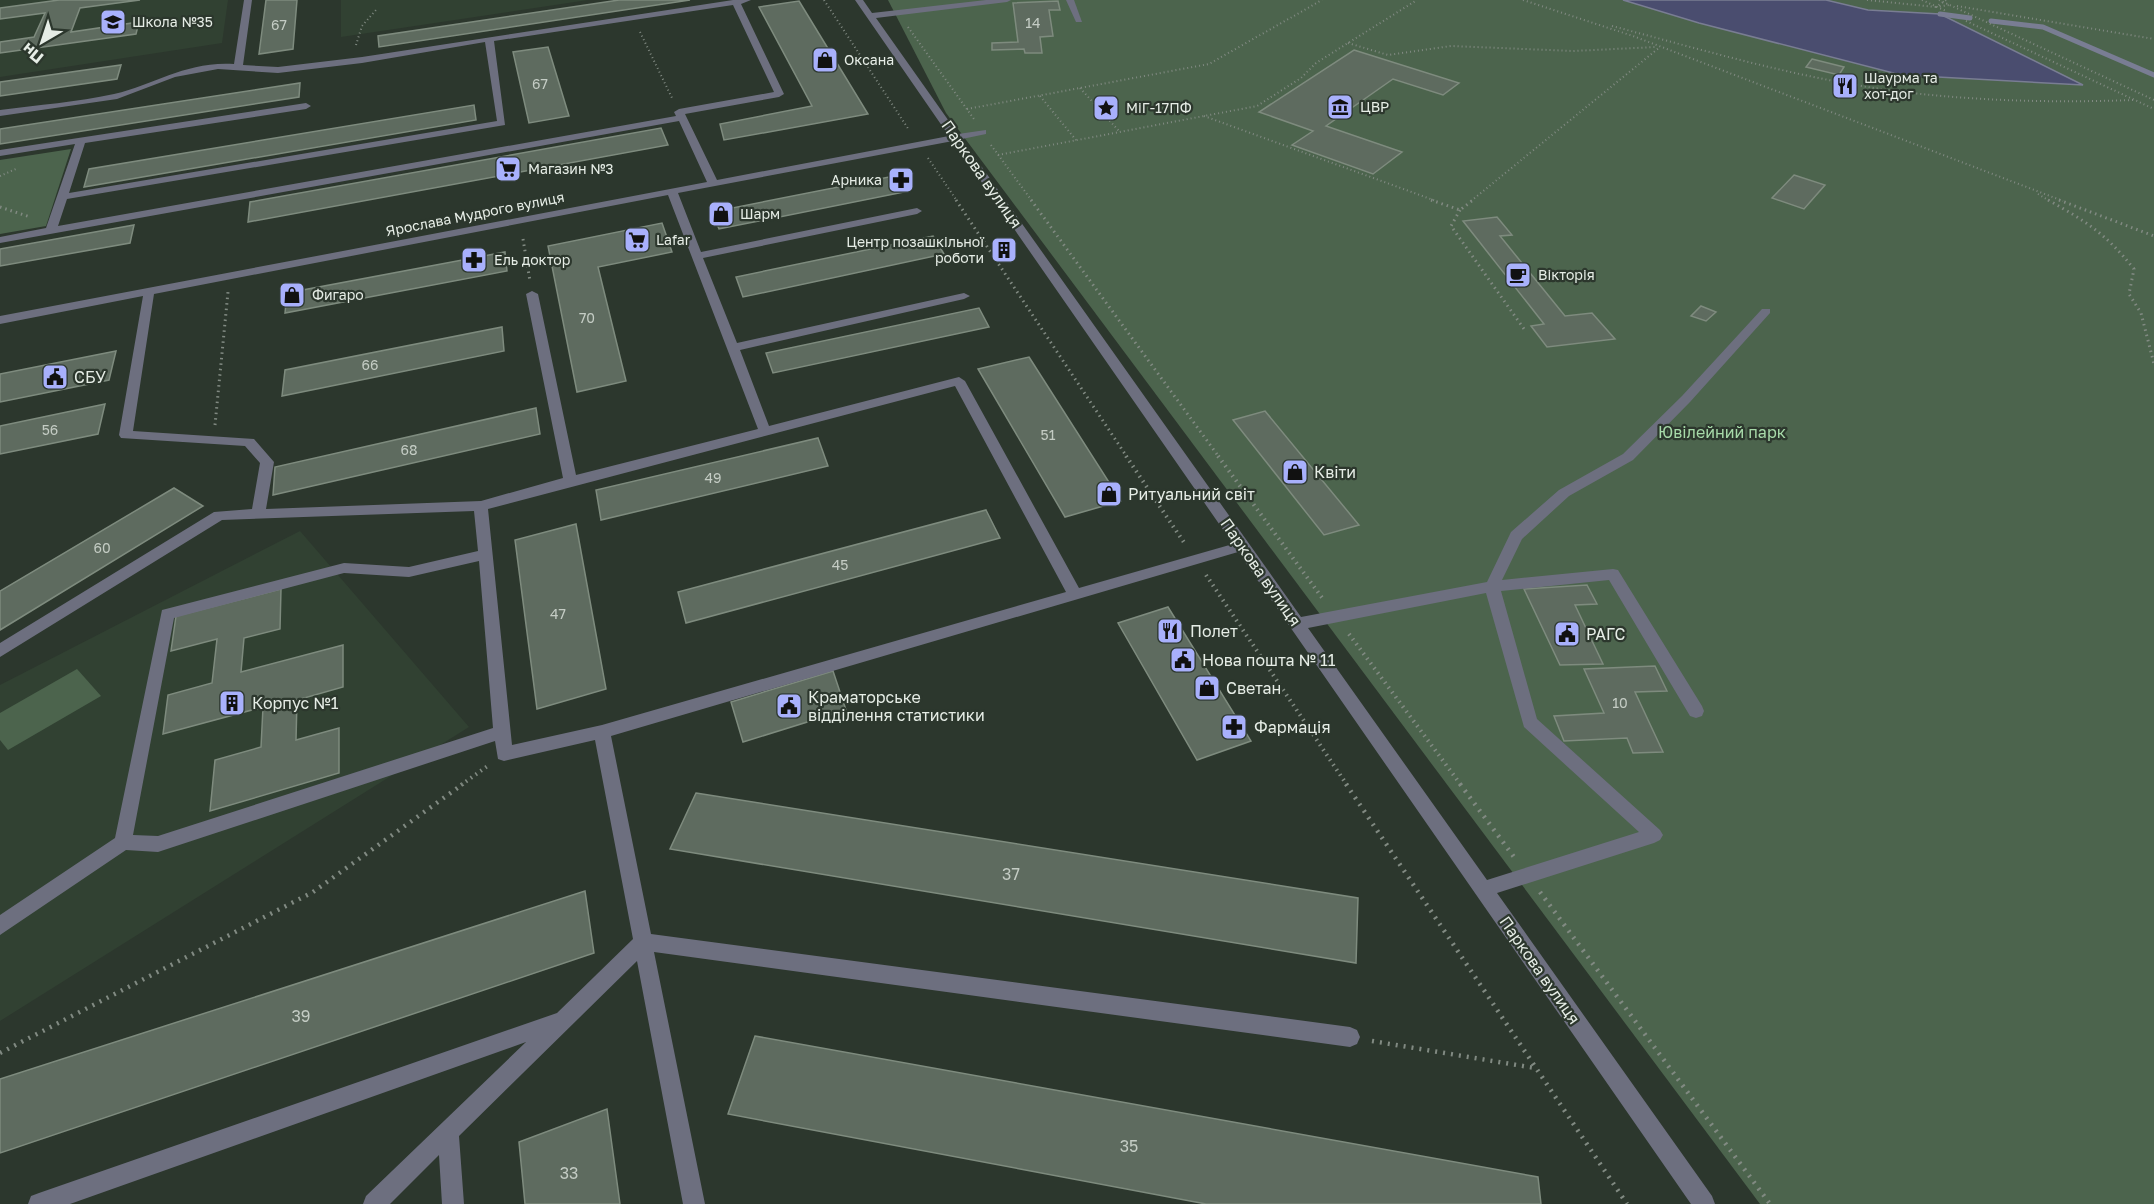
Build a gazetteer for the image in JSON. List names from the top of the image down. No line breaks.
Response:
{"streets":{"street":["Паркова вулиця","Ярослава Мудрого вулиця"]},"crossings":[["Паркова вулиця","Ярослава Мудрого вулиця"]],"parks":["Ювілейний парк"],"places":{"school or university":["Школа №35"],"shop":["Оксана","Шарм","Фигаро","Квіти","Ритуальний світ","Светан"],"restaurant":["Шаурма та хот-дог","Полет"],"museum":["ЦВР"],"place":["МіГ-17ПФ"],"supermarket":["Магазин №3","Lafar"],"pharmacy":["Арника","Ель доктор","Фармація"],"building":["Центр позашкільної роботи","Корпус №1"],"cafe":["Вікторія"],"public building":["СБУ","РАГС","Нова пошта № 11","Краматорське відділення статистики"]},"house_numbers":["14","67","67","70","66","56","51","68","49","60","45","47","10","37","39","35","33"],"north":"bottom left"}
